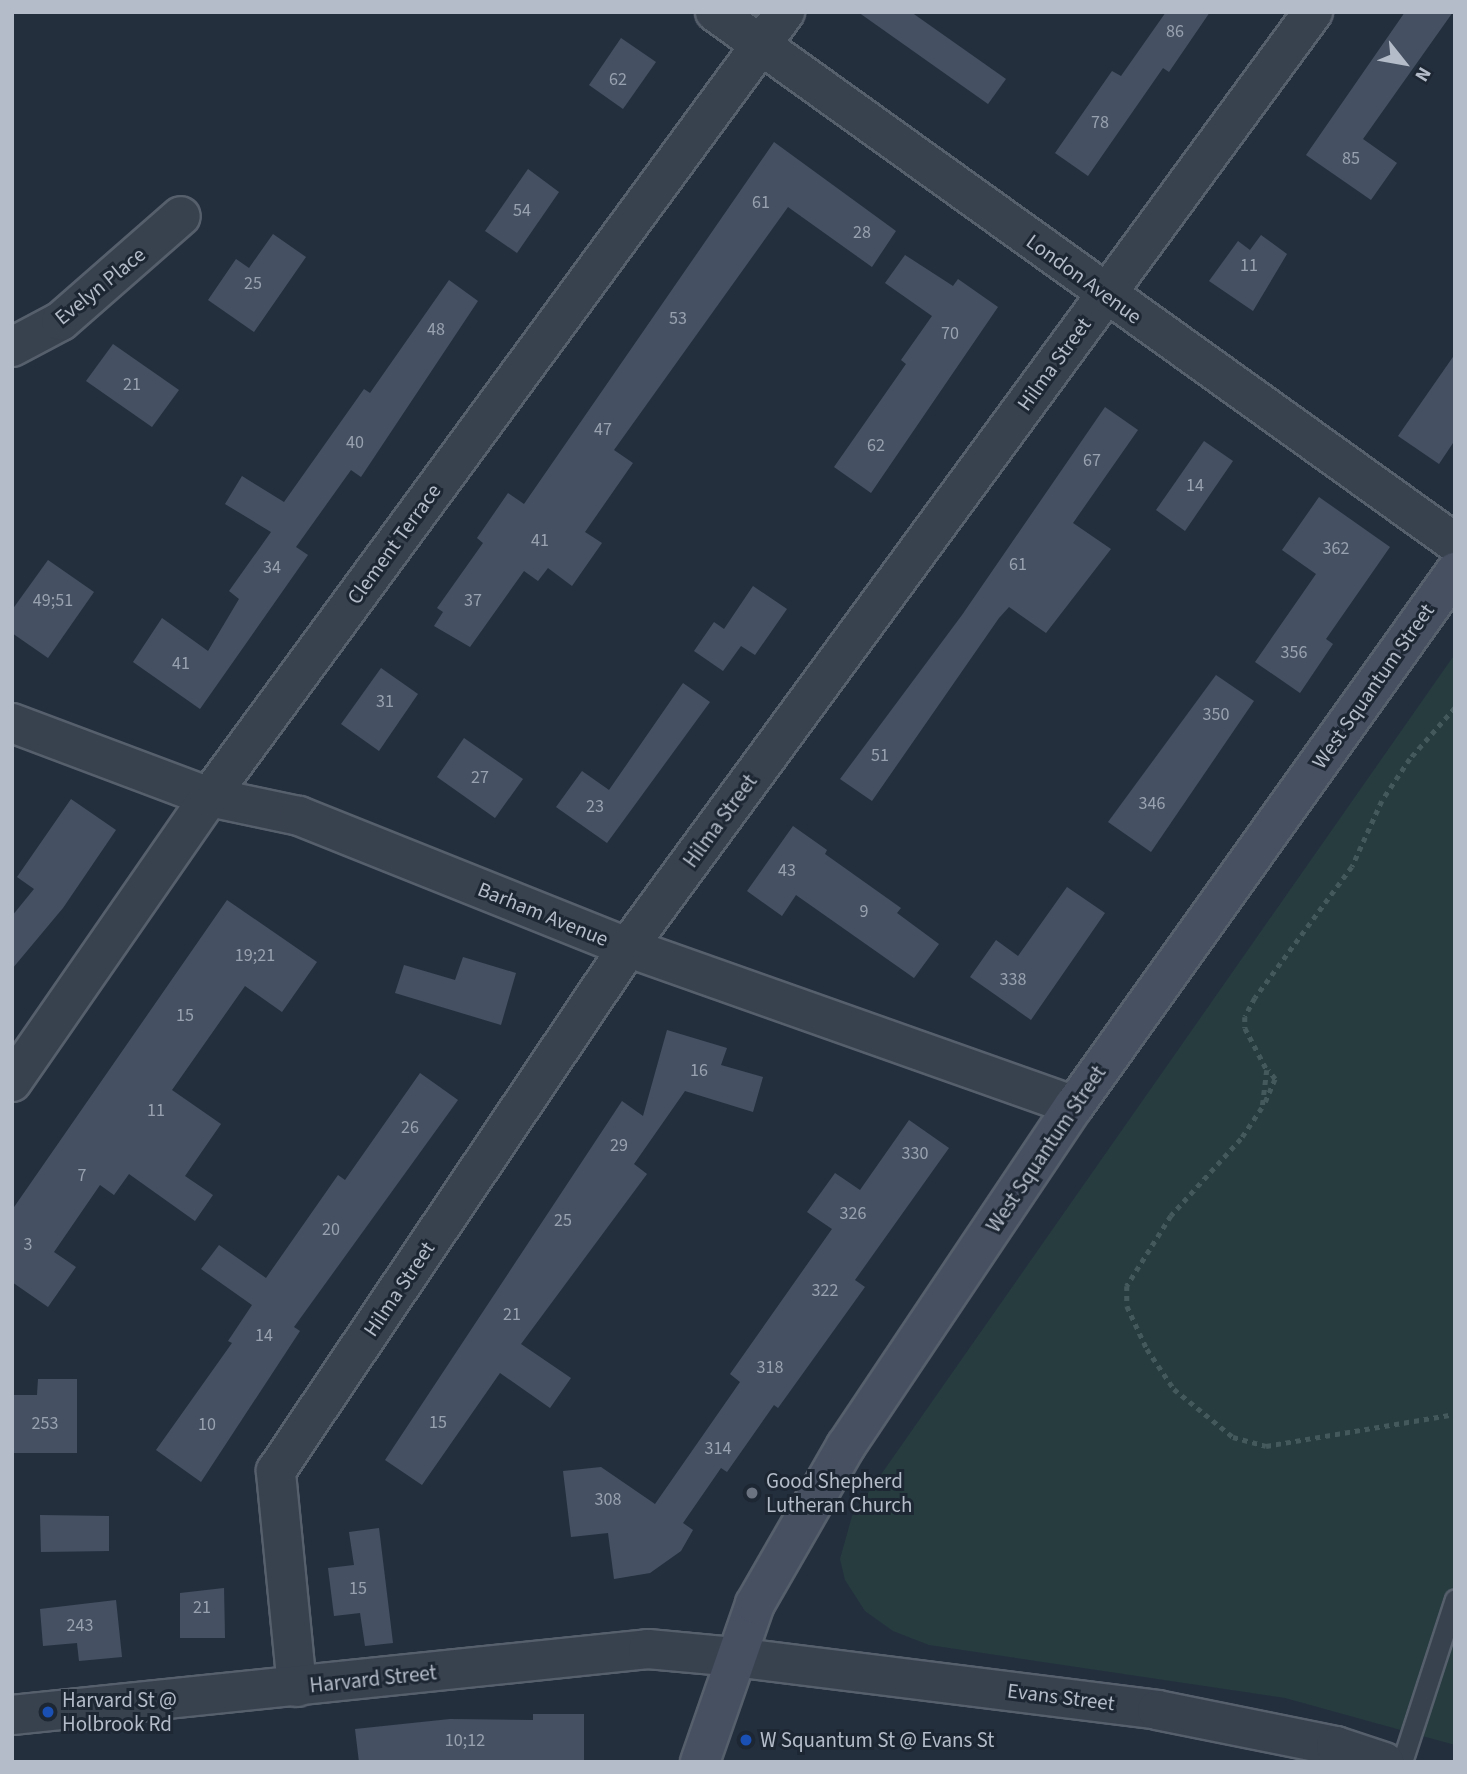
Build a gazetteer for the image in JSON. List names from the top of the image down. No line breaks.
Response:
{"streets":{"main road":["West Squantum Street"],"street":["London Avenue","Evelyn Place","Hilma Street","Clement Terrace","Barham Avenue","Harvard Street","Evans Street"]},"crossings":[["London Avenue","Hilma Street"],["London Avenue","Clement Terrace"],["Hilma Street","Barham Avenue"],["Hilma Street","Harvard Street"],["Clement Terrace","Barham Avenue"],["West Squantum Street","Barham Avenue"],["West Squantum Street","Harvard Street"],["West Squantum Street","Evans Street"],["Harvard Street","Evans Street"]],"places":["Good Shepherd Lutheran Church","Harvard St @ Holbrook Rd","W Squantum St @ Evans St"],"house_numbers":["86","62","78","85","61","54","28","11","25","53","48","70","21","47","40","62","67","14","41","362","61","34","49;51","37","356","41","31","350","51","27","346","23","43","9","19;21","338","15","16","11","26","29","330","7","326","25","20","3","322","21","14","318","15","253","10","314","308","15","21","243","10;12"],"north":"bottom right"}
